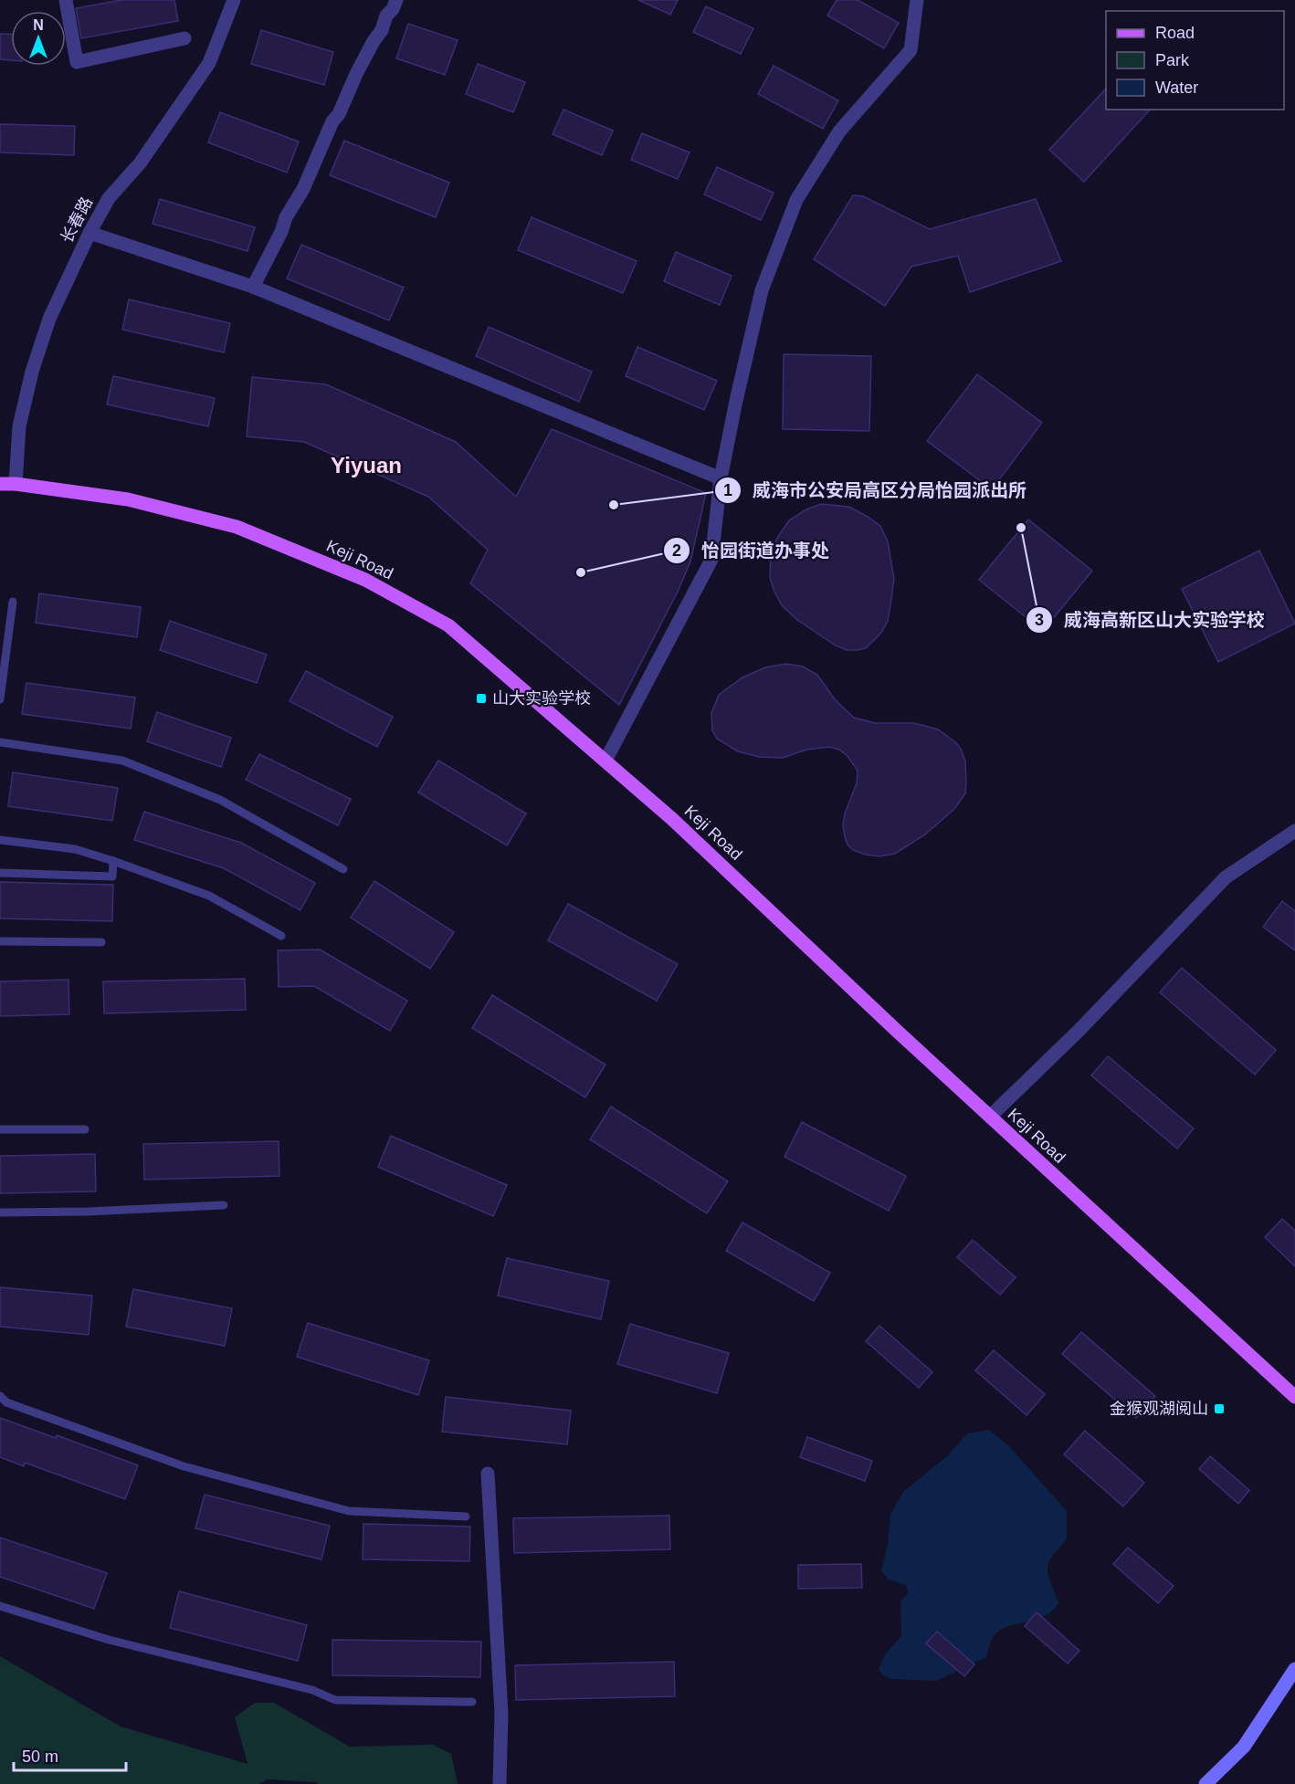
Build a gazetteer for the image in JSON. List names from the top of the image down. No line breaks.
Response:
{"streets":{"main road":["Keji Road"],"street":["长春路"]},"crossings":[["长春路","Keji Road"]],"districts":["Yiyuan"],"places":{"other":["威海市公安局高区分局怡园派出所","威海高新区山大实验学校","怡园街道办事处"],"transit":["山大实验学校","金猴观湖阅山"]},"legend":["Road","Park","Water"],"scale_bar":"50 m","north":"top"}
